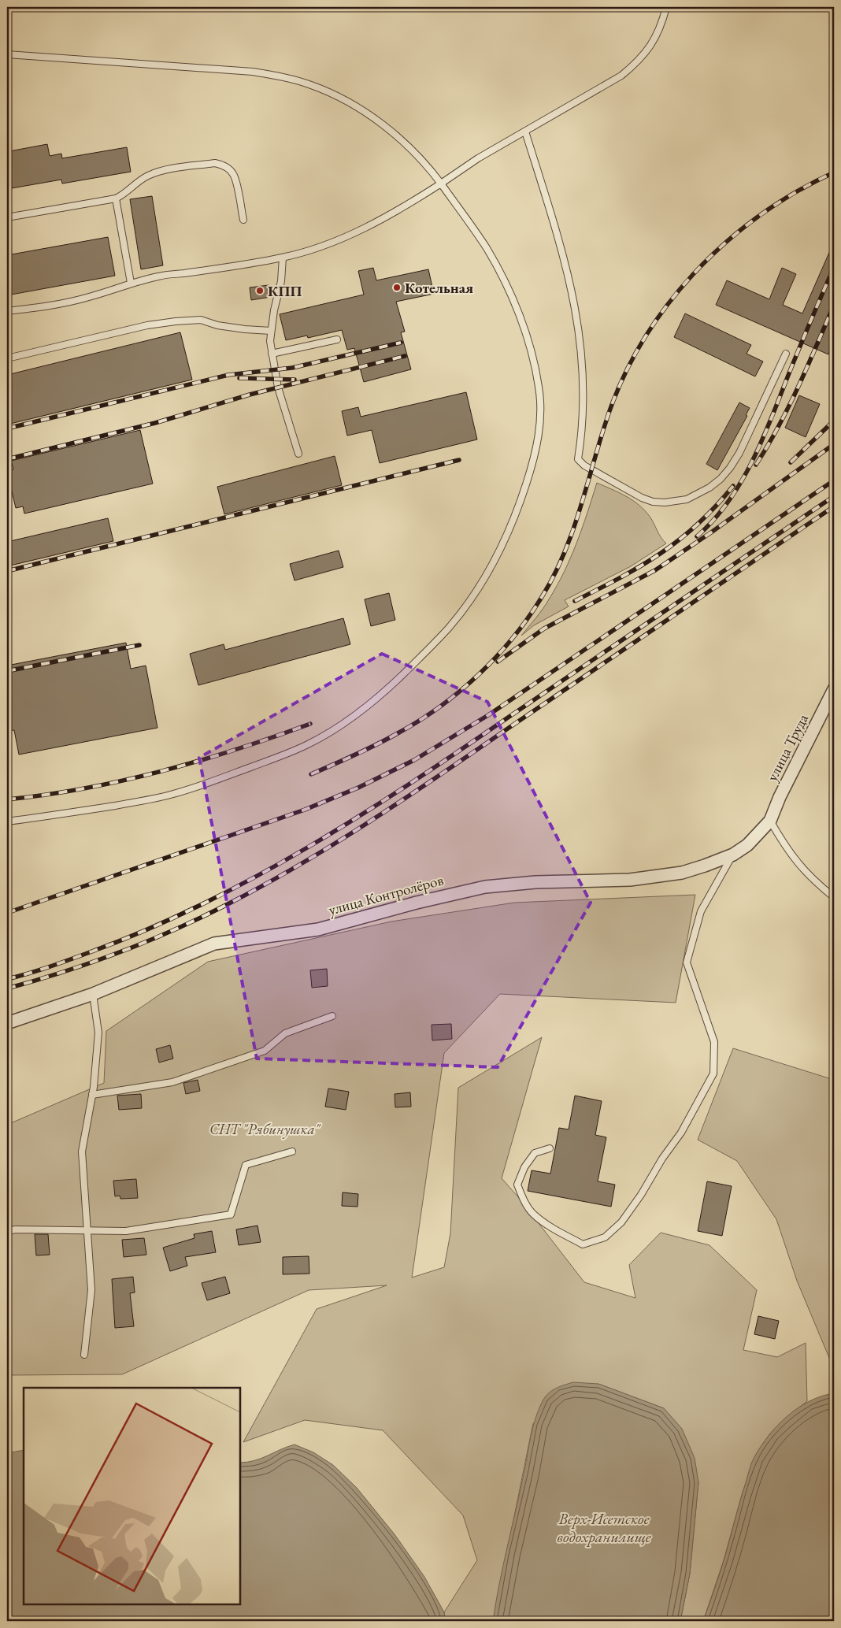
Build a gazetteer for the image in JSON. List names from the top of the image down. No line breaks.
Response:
{"streets":{"street":["улица Труда","улица Контролёров"]},"crossings":[["улица Труда","улица Контролёров"]],"water":["Верх-Исетское водохранилище"],"parks":["СНТ \"Рябинушка\""],"places":["Котельная","КПП"]}
